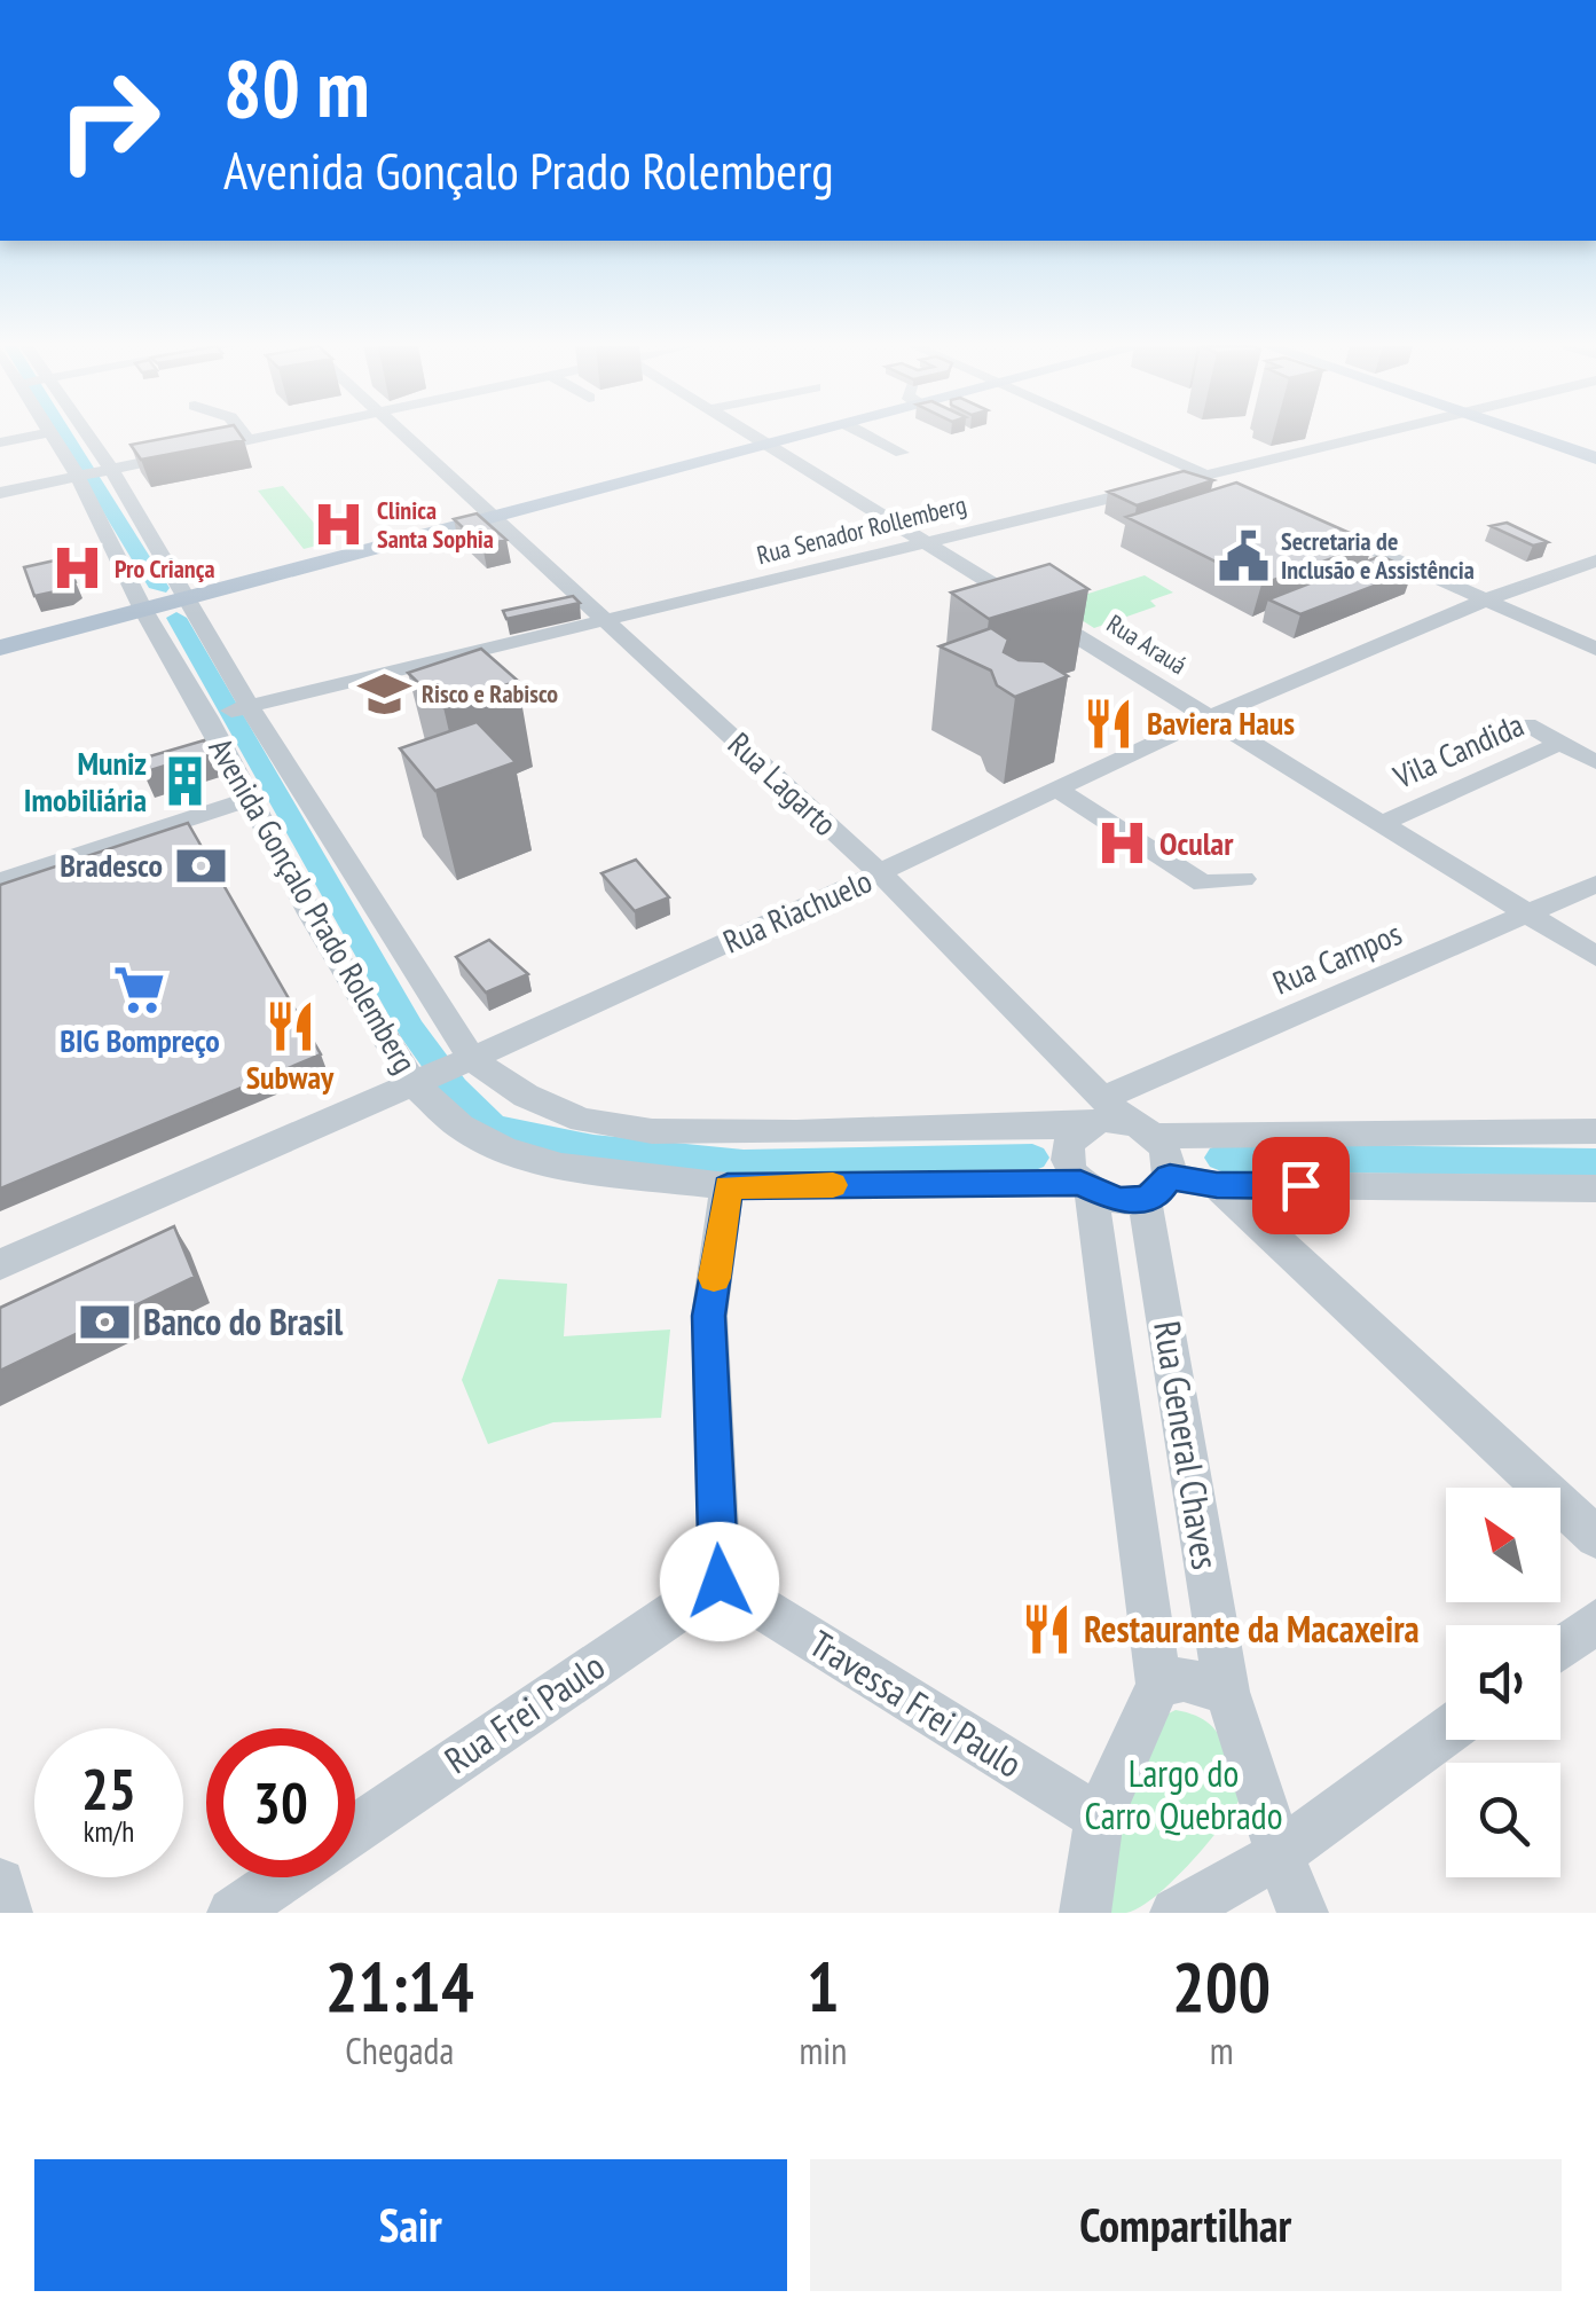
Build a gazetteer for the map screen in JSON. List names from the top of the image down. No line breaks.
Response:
{"streets":{"street":["Rua Senador Rollemberg","Rua Arauá","Vila Candida","Rua Lagarto","Avenida Gonçalo Prado Rolemberg","Rua Riachuelo","Rua Campos","Rua General Chaves","Travessa Frei Paulo","Rua Frei Paulo"]},"crossings":[["Rua Senador Rollemberg","Rua Arauá"],["Rua Senador Rollemberg","Rua Lagarto"],["Rua Senador Rollemberg","Avenida Gonçalo Prado Rolemberg"],["Rua Arauá","Vila Candida"],["Rua Arauá","Rua Riachuelo"],["Rua Arauá","Rua Campos"],["Rua Lagarto","Avenida Gonçalo Prado Rolemberg"],["Rua Lagarto","Rua Riachuelo"],["Rua Lagarto","Rua Campos"],["Rua Lagarto","Rua General Chaves"],["Avenida Gonçalo Prado Rolemberg","Rua Riachuelo"],["Avenida Gonçalo Prado Rolemberg","Rua Campos"],["Avenida Gonçalo Prado Rolemberg","Rua General Chaves"],["Rua Campos","Rua General Chaves"],["Travessa Frei Paulo","Rua Frei Paulo"]],"parks":["Largo do Carro Quebrado"],"places":{"hospital":["Clinica Santa Sophia","Pro Criança","Ocular"],"public building":["Secretaria de Inclusão e Assistência"],"school or university":["Risco e Rabisco"],"restaurant":["Baviera Haus","Subway","Restaurante da Macaxeira"],"building":["Muniz Imobiliária"],"bank":["Bradesco","Banco do Brasil"],"supermarket":["BIG Bompreço"]},"north":"top left","page":{"turn":["80 m","Avenida Gonçalo Prado Rolemberg"],"speed":"25 km/h","limit":"30","eta":["21:14","Chegada","1","min","200","m"],"buttons":["Sair","Compartilhar"]}}
